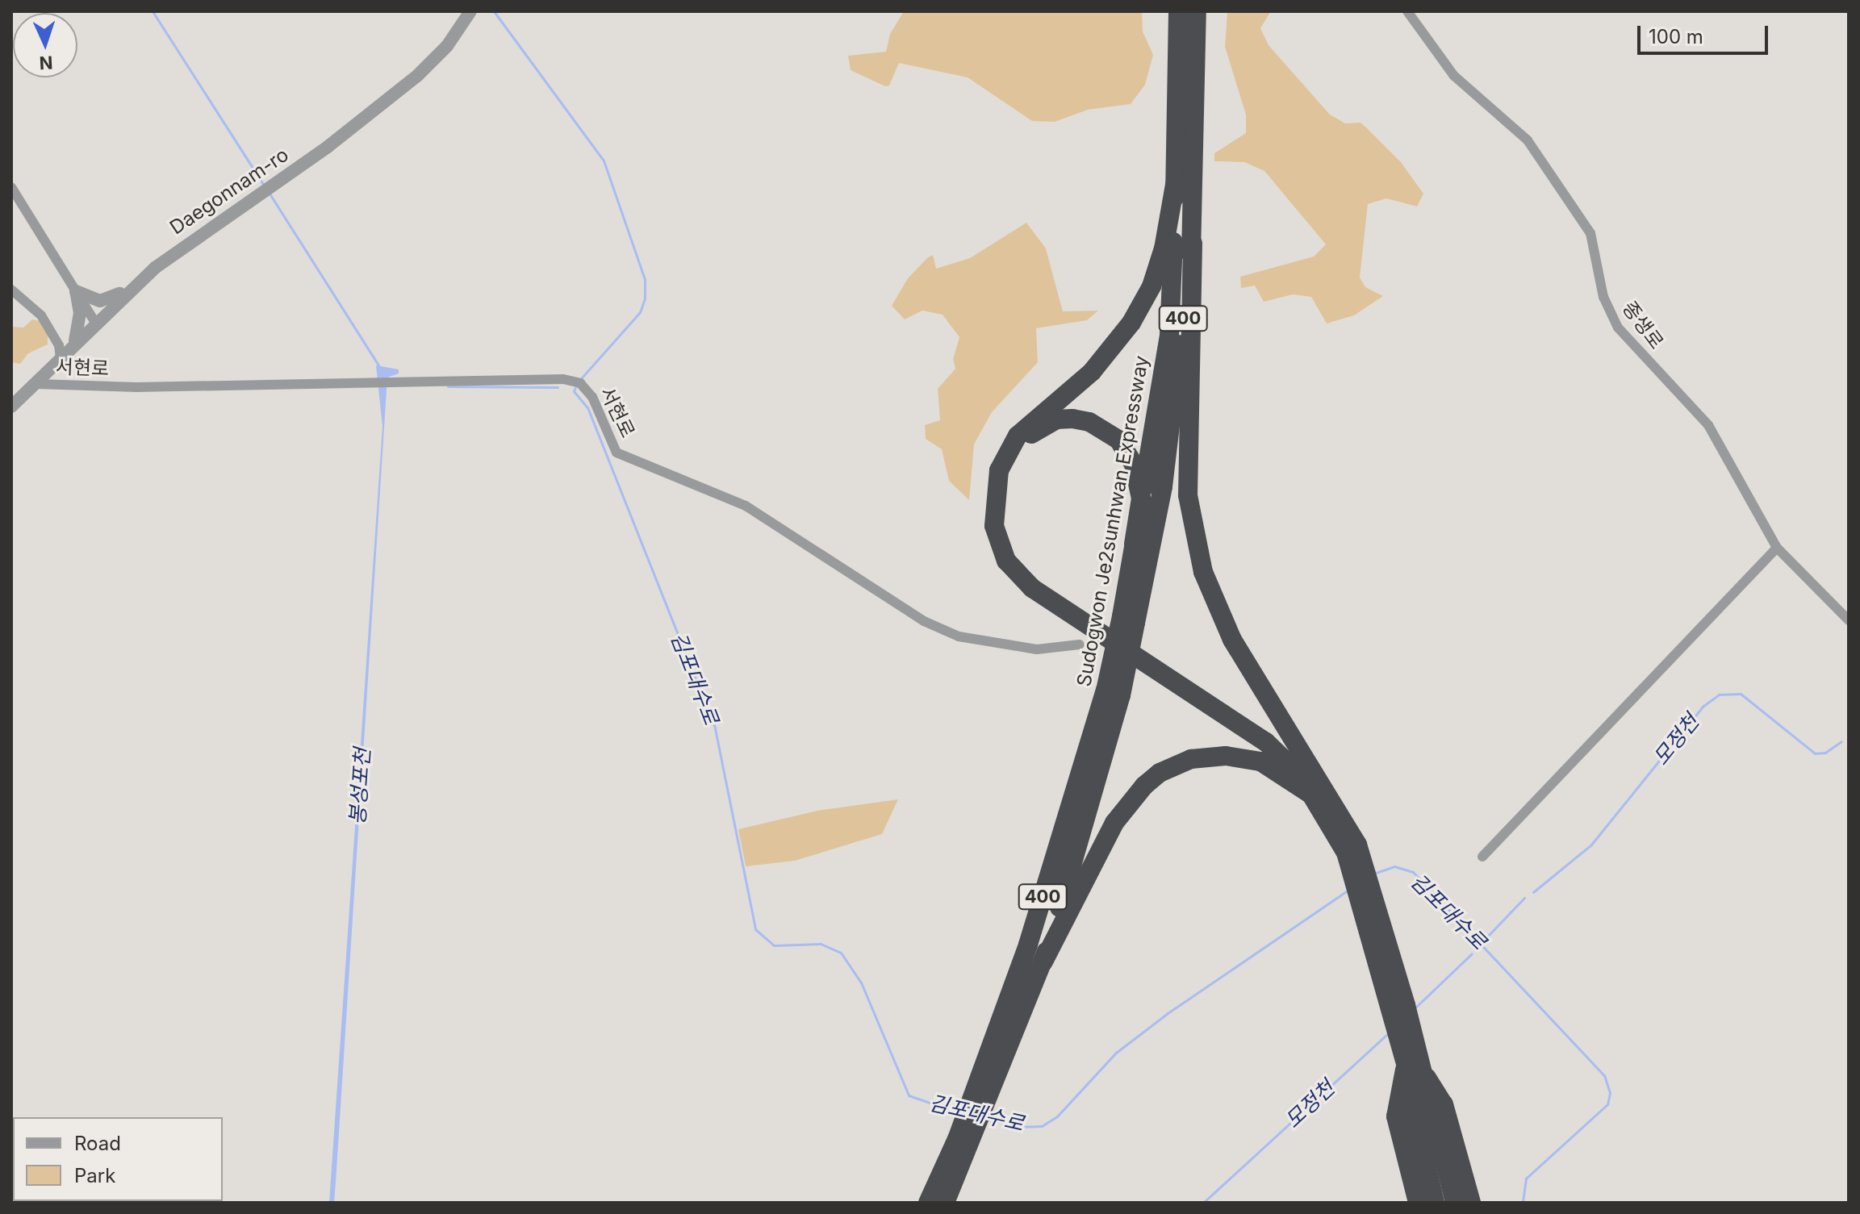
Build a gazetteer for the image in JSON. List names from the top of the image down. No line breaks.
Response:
{"streets":{"highway":["400","Sudogwon Je2sunhwan Expressway"],"street":["Daegonnam-ro","종생로","서현로"]},"crossings":[["Daegonnam-ro","서현로"]],"water":["김포대수로","모정천","봉성포천"],"legend":["Road","Park"],"scale_bar":"100 m","north":"bottom"}
